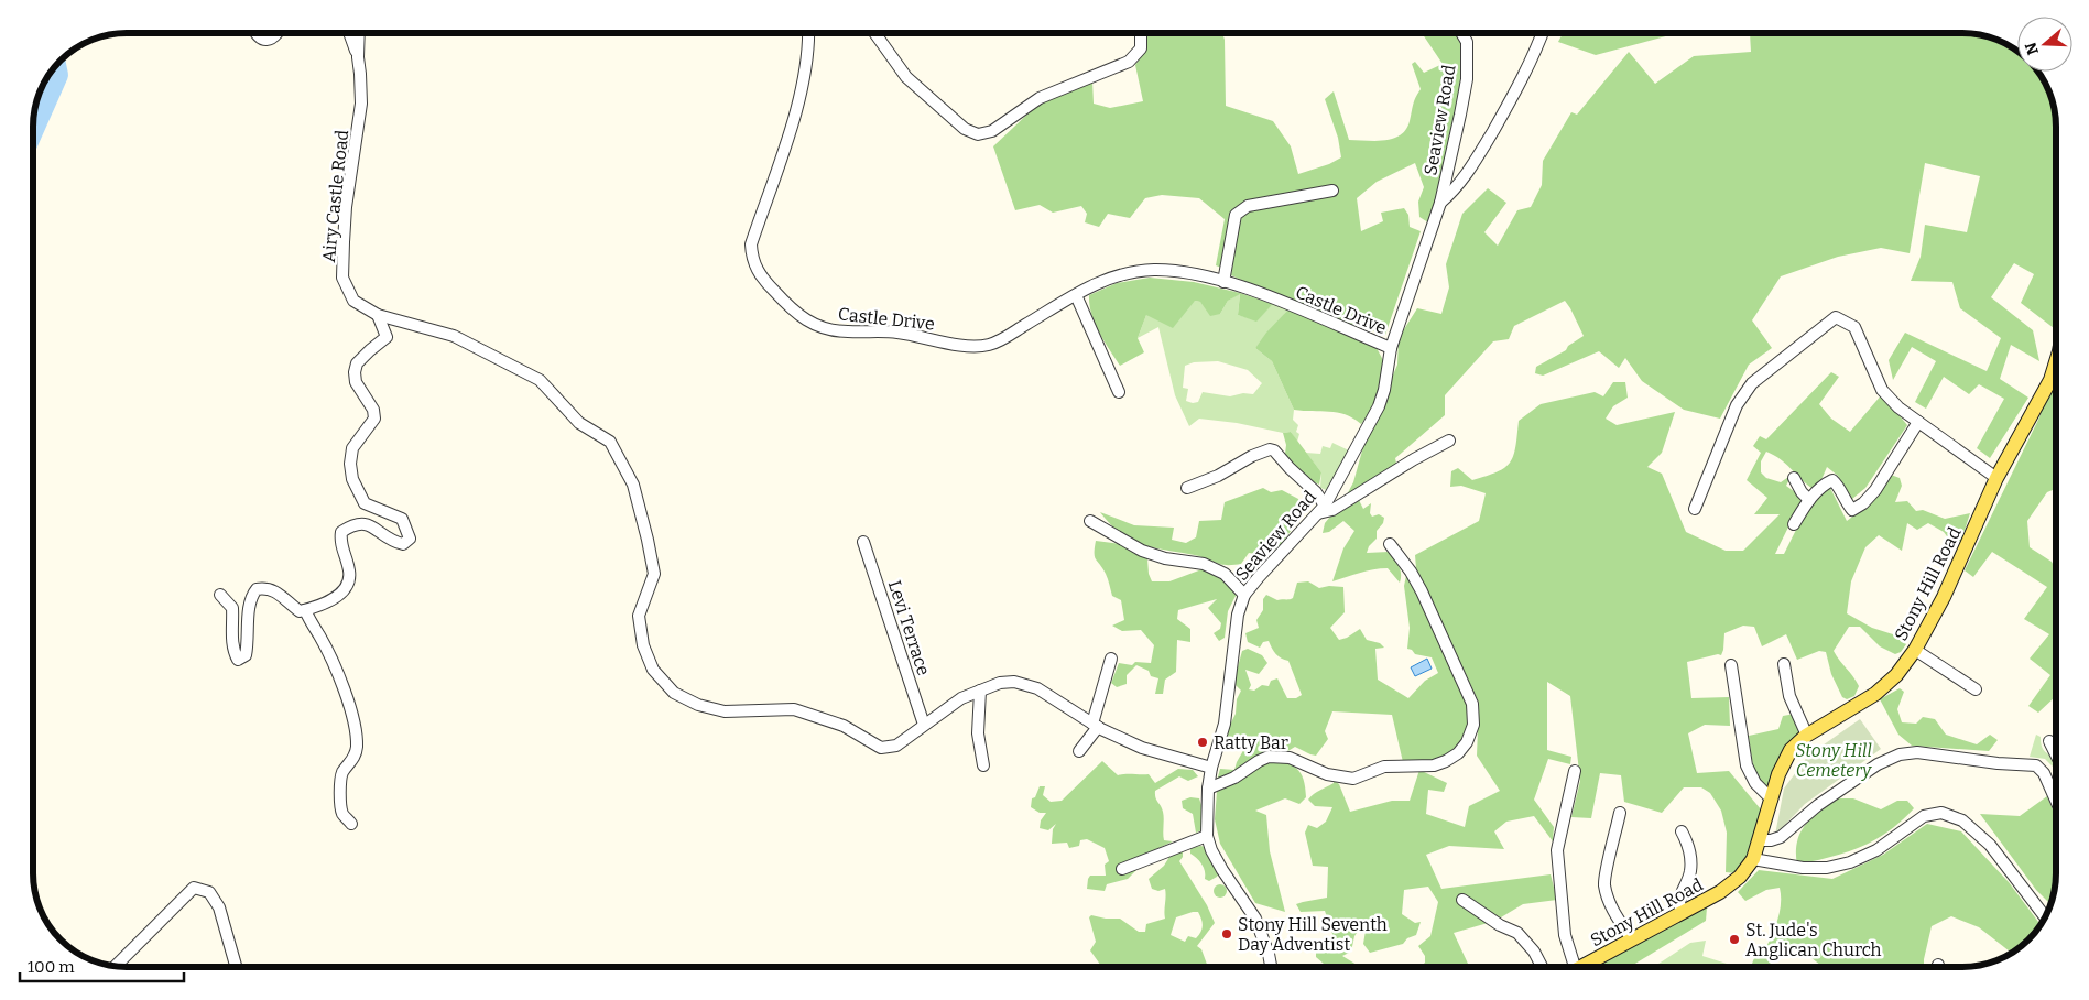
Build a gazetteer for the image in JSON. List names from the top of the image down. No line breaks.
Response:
{"streets":{"main road":["Stony Hill Road"],"street":["Seaview Road","Airy Castle Road","Castle Drive","Levi Terrace"]},"crossings":[["Seaview Road","Airy Castle Road"],["Seaview Road","Castle Drive"],["Airy Castle Road","Levi Terrace"]],"parks":["Stony Hill Cemetery"],"places":["Ratty Bar","Stony Hill Seventh Day Adventist","St. Jude's Anglican Church"],"scale_bar":"100 m","north":"left"}
